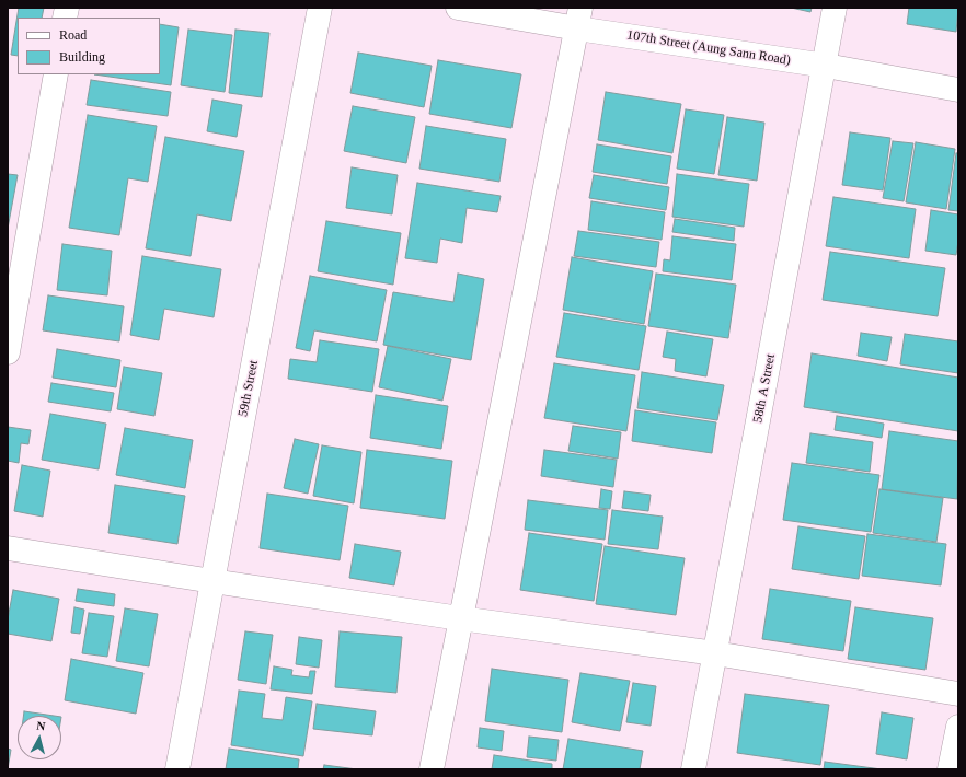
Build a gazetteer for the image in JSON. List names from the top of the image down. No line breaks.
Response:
{"streets":{"street":["107th Street (Aung Sann Road)","59th Street","58th A Street"]},"crossings":[["107th Street (Aung Sann Road)","58th A Street"]],"legend":["Road","Building"],"north":"top"}
